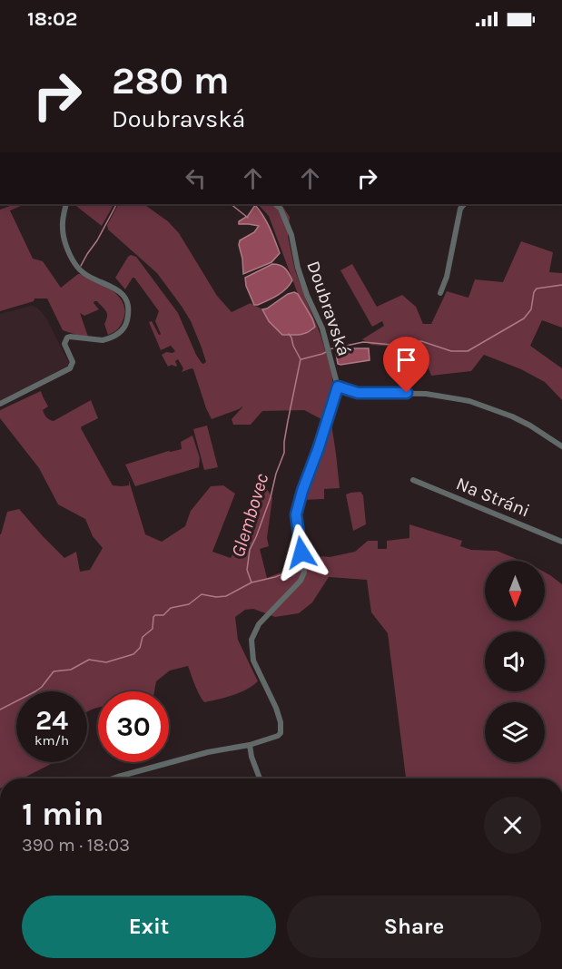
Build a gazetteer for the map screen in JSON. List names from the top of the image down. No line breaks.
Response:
{"streets":{"street":["Doubravská","Na Stráni"]},"water":["Glembovec"],"north":"bottom","page":{"status":"18:02","turn":["280 m","Doubravská"],"speed":"24 km/h","limit":"30","heading":["1 min","390 m · 18:03"],"buttons":["Exit","Share"]}}
